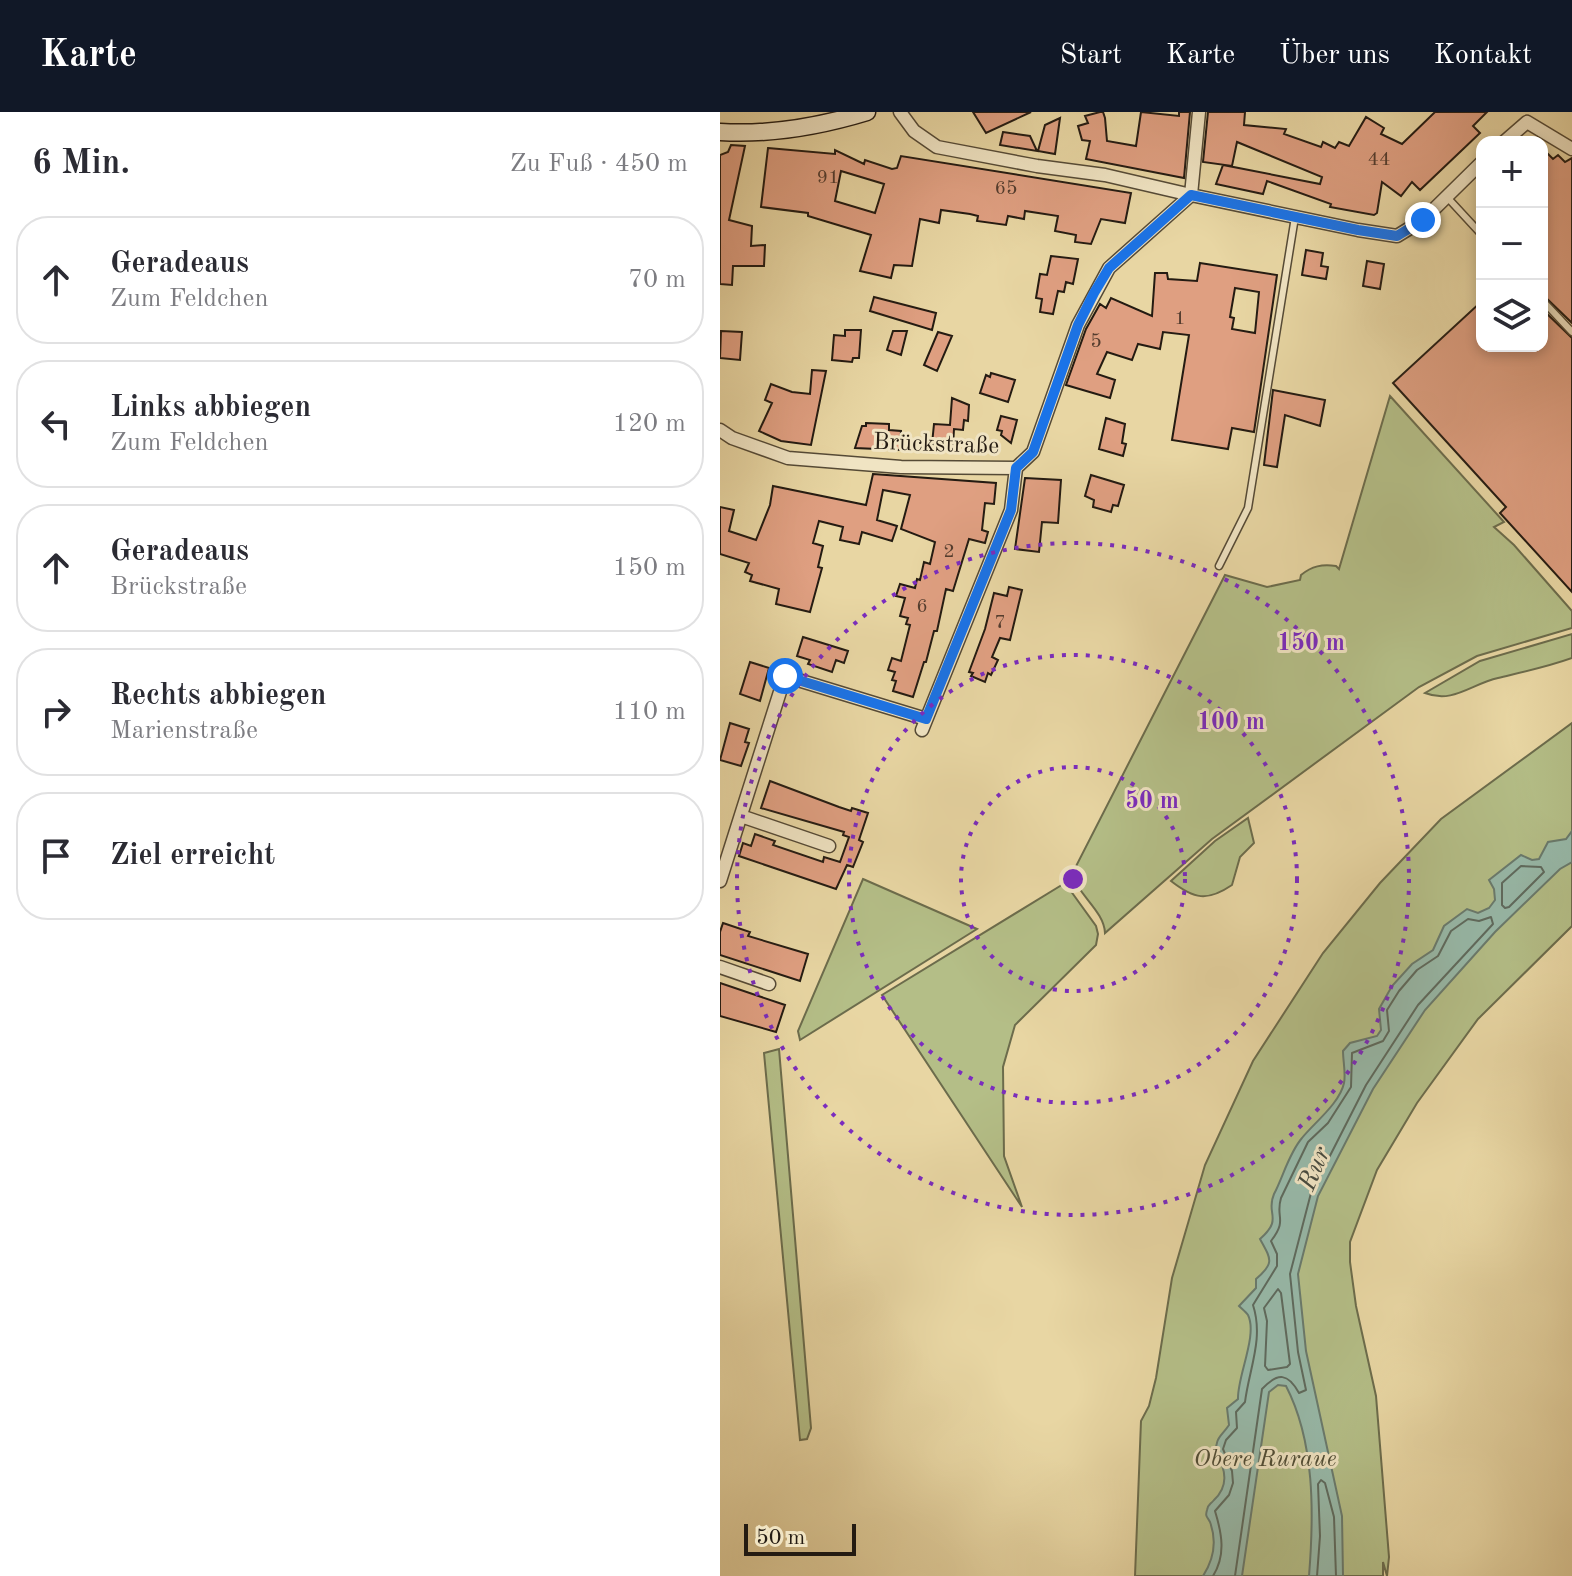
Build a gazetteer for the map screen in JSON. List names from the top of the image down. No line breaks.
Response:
{"streets":{"street":["Brückstraße"]},"water":["Rur"],"parks":["Obere Ruraue"],"house_numbers":["44","91","65","1","5","2","6","7"],"scale_bar":"50 m","page":{"header":"Karte","nav":["Start","Karte","Über uns","Kontakt"],"heading":["6 Min.","Zu Fuß · 450 m"],"map_buttons":["+","−"],"list":[["Geradeaus","Zum Feldchen","70 m"],["Links abbiegen","Zum Feldchen","120 m"],["Geradeaus","Brückstraße","150 m"],["Rechts abbiegen","Marienstraße","110 m"],"Ziel erreicht"],"scale":"50 m"},"rings":["150 m","100 m","50 m"]}
